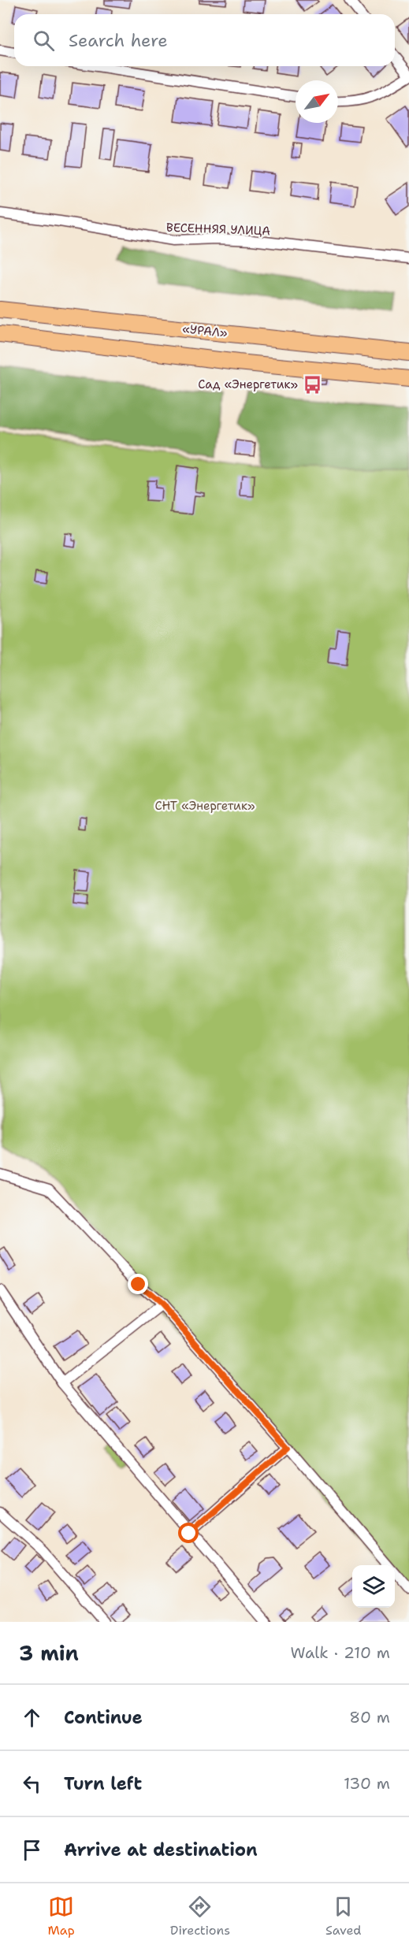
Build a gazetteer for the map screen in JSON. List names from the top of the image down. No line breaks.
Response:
{"streets":{"main road":["«УРАЛ»"],"street":["ВЕСЕННЯЯ УЛИЦА"]},"parks":["СНТ «Энергетик»"],"places":{"bus stop":["Сад «Энергетик»"]},"north":"top right","page":{"search":"Search here","heading":["3 min","Walk · 210 m"],"list":[["Continue","80 m"],["Turn left","130 m"],"Arrive at destination"],"nav":["Map","Directions","Saved"]}}
